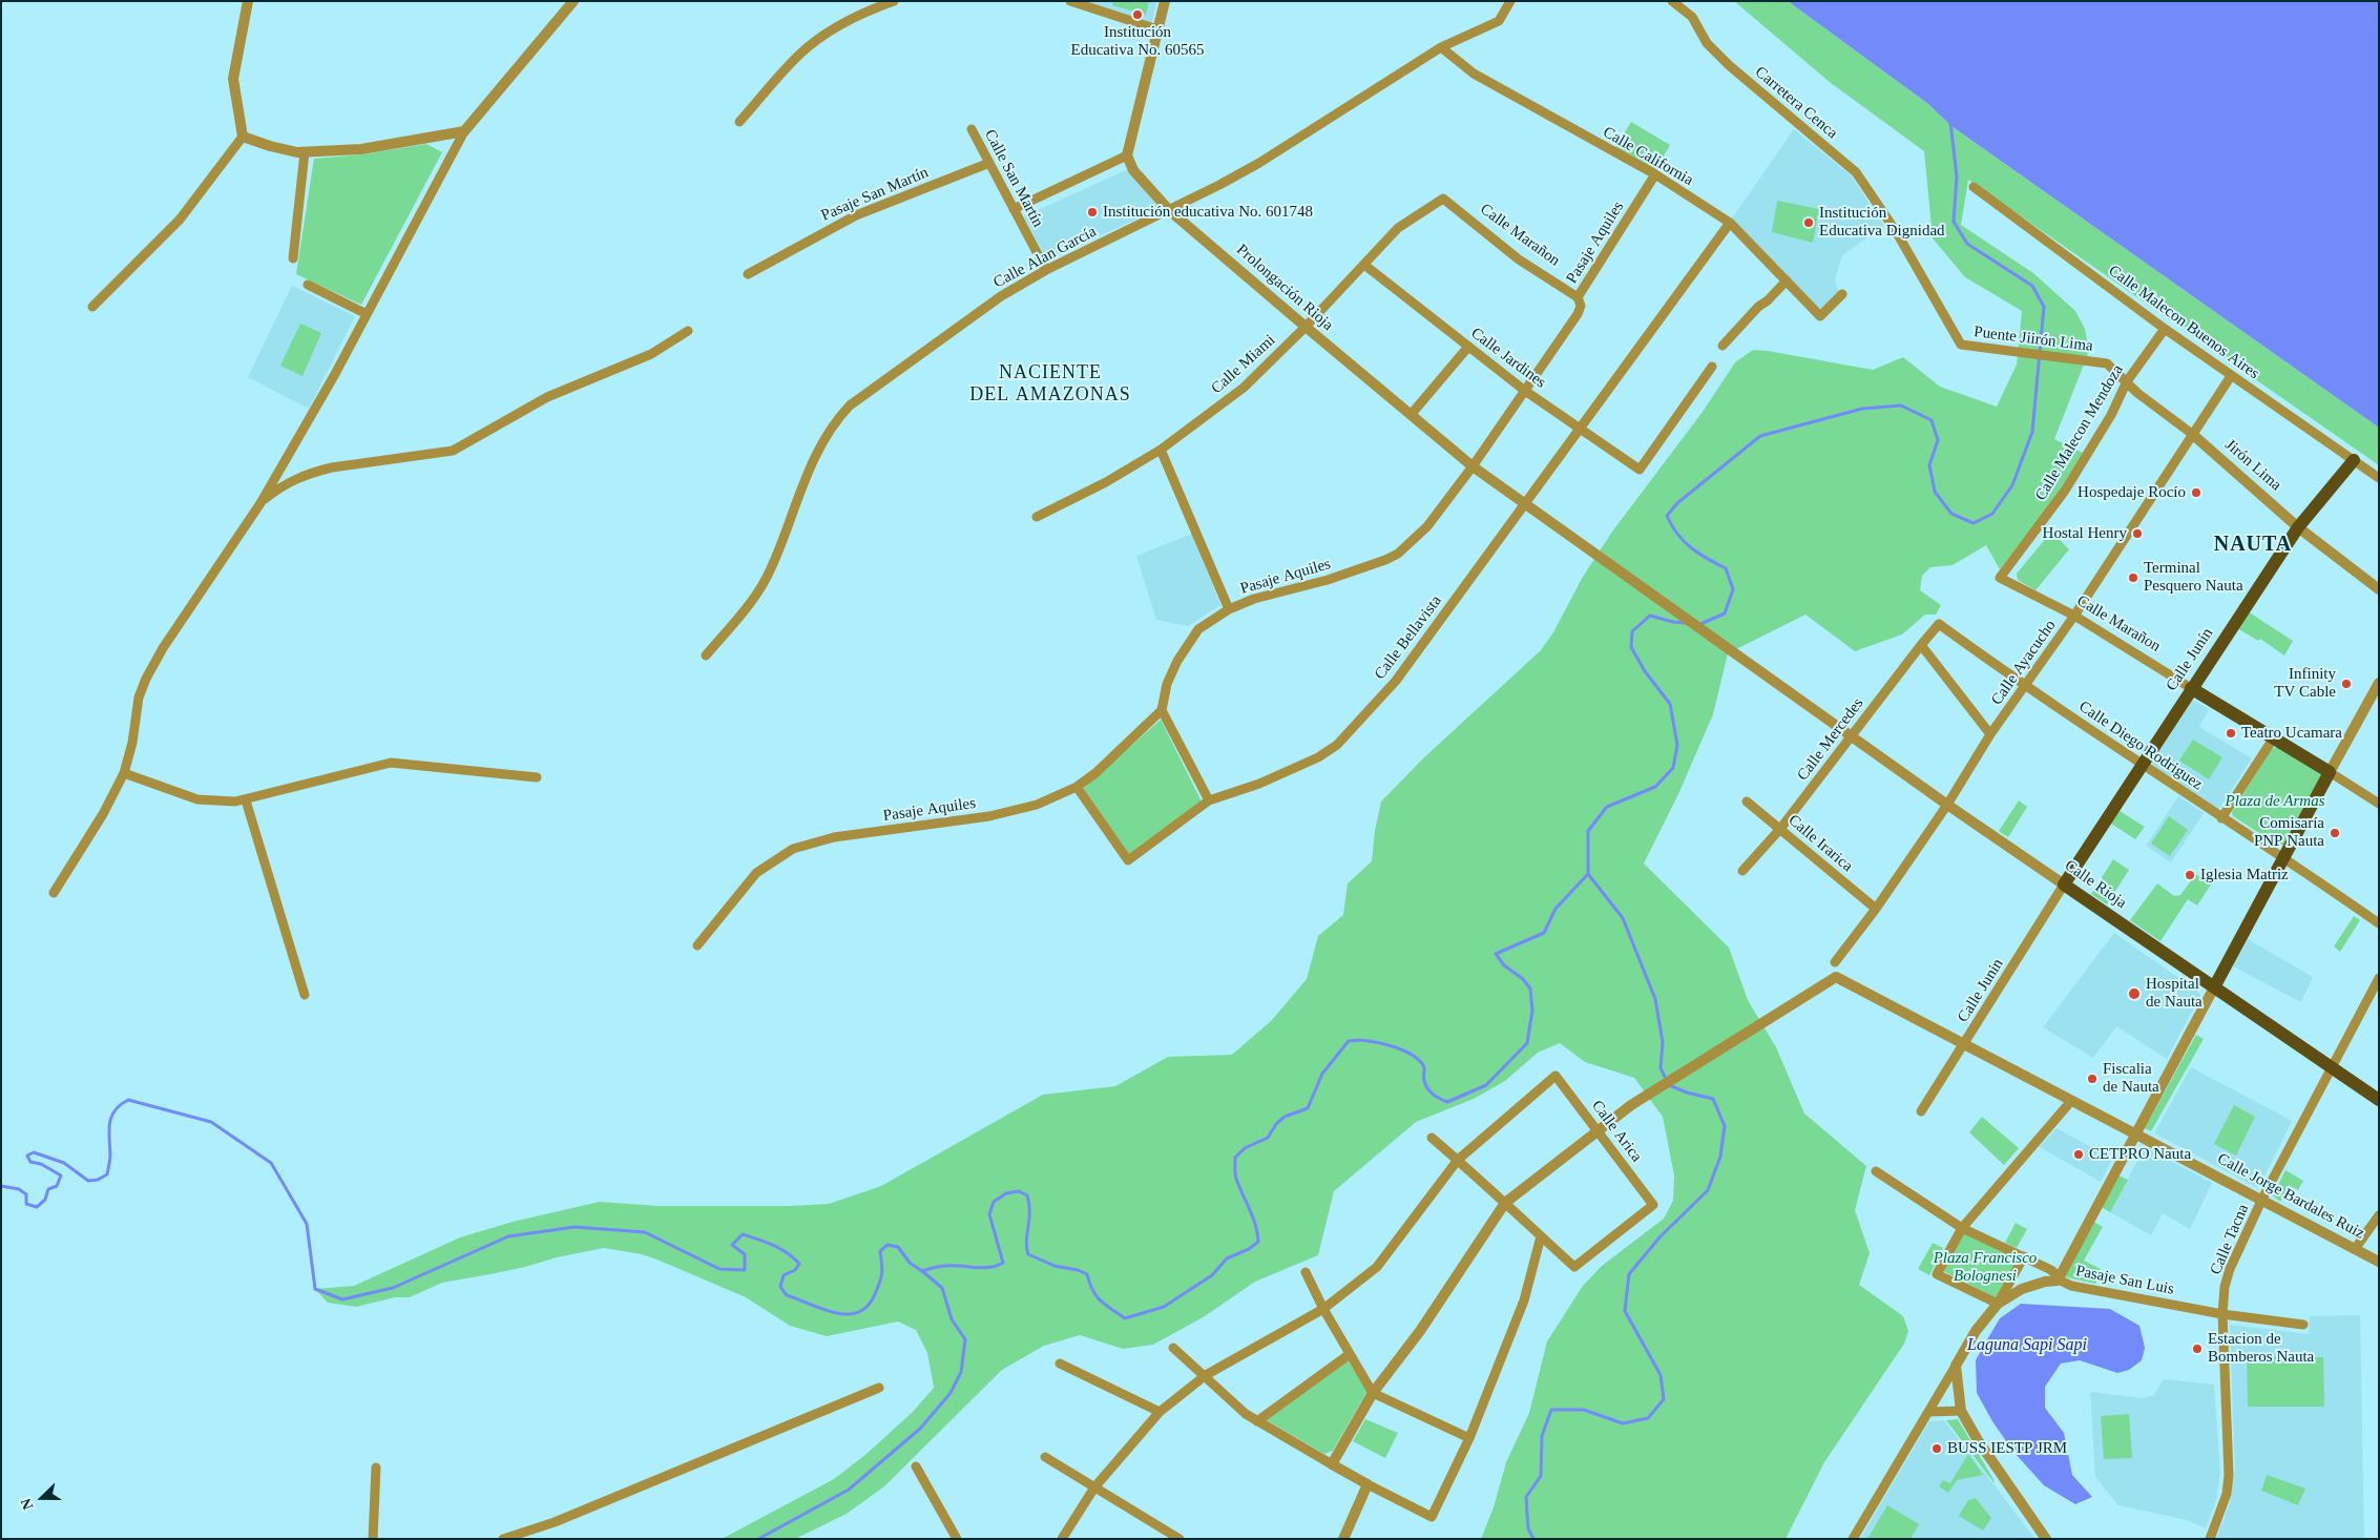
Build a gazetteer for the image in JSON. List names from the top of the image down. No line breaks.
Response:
{"streets":{"main road":["Calle Marañon","Calle Junín","Calle Rioja"],"street":["Carretera Cenca","Calle California","Calle San Martín","Pasaje San Martín","Pasaje Aquiles","Calle Alan García","Prolongación Rioja","Calle Malecon Buenos Aires","Puente Jiirón Lima","Calle Jardines","Calle Miami","Calle Malecon Mendoza","Jirón Lima","Calle Bellavista","Calle Ayacucho","Calle Mercedes","Calle Diego Rodriguez","Calle Irarica","Calle Junin","Calle Arica","Calle Jorge Bardales Ruiz","Calle Tacna","Pasaje San Luis"]},"crossings":[["Carretera Cenca","Puente Jiirón Lima"],["Calle California","Pasaje Aquiles"],["Calle California","Calle Alan García"],["Calle California","Calle Bellavista"],["Calle San Martín","Pasaje San Martín"],["Calle San Martín","Calle Alan García"],["Calle Marañon","Pasaje Aquiles"],["Calle Marañon","Calle Miami"],["Calle Marañon","Calle Malecon Mendoza"],["Calle Marañon","Calle Junín"],["Calle Marañon","Calle Ayacucho"],["Pasaje Aquiles","Prolongación Rioja"],["Pasaje Aquiles","Calle Jardines"],["Pasaje Aquiles","Calle Bellavista"],["Calle Alan García","Prolongación Rioja"],["Prolongación Rioja","Calle Miami"],["Prolongación Rioja","Calle Bellavista"],["Prolongación Rioja","Calle Rioja"],["Calle Malecon Buenos Aires","Calle Malecon Mendoza"],["Calle Malecon Buenos Aires","Calle Junín"],["Calle Malecon Buenos Aires","Calle Ayacucho"],["Puente Jiirón Lima","Jirón Lima"],["Calle Jardines","Calle Miami"],["Calle Jardines","Calle Bellavista"],["Calle Malecon Mendoza","Jirón Lima"],["Jirón Lima","Calle Junín"],["Jirón Lima","Calle Ayacucho"],["Calle Junín","Calle Diego Rodriguez"],["Calle Junín","Calle Rioja"],["Calle Junín","Calle Junin"],["Calle Ayacucho","Calle Diego Rodriguez"],["Calle Ayacucho","Calle Irarica"],["Calle Ayacucho","Calle Rioja"],["Calle Mercedes","Calle Diego Rodriguez"],["Calle Mercedes","Calle Irarica"],["Calle Mercedes","Calle Rioja"],["Calle Rioja","Calle Junin"],["Calle Rioja","Calle Tacna"],["Calle Junin","Calle Jorge Bardales Ruiz"],["Calle Arica","Calle Jorge Bardales Ruiz"],["Calle Jorge Bardales Ruiz","Calle Tacna"],["Calle Tacna","Pasaje San Luis"]],"districts":["NACIENTE DEL AMAZONAS","NAUTA"],"water":["Laguna Sapi Sapi"],"parks":["Plaza de Armas","Plaza Francisco Bolognesi"],"places":["Institución Educativa No. 60565","Institución educativa No. 601748","Institución Educativa Dignidad","Hospedaje Rocío","Hostal Henry","Terminal Pesquero Nauta","Infinity TV Cable","Teatro Ucamara","Comisaría PNP Nauta","Iglesia Matriz","Hospital de Nauta","Fiscalia de Nauta","CETPRO Nauta","Estacion de Bomberos Nauta","BUSS IESTP JRM"],"north":"left"}
